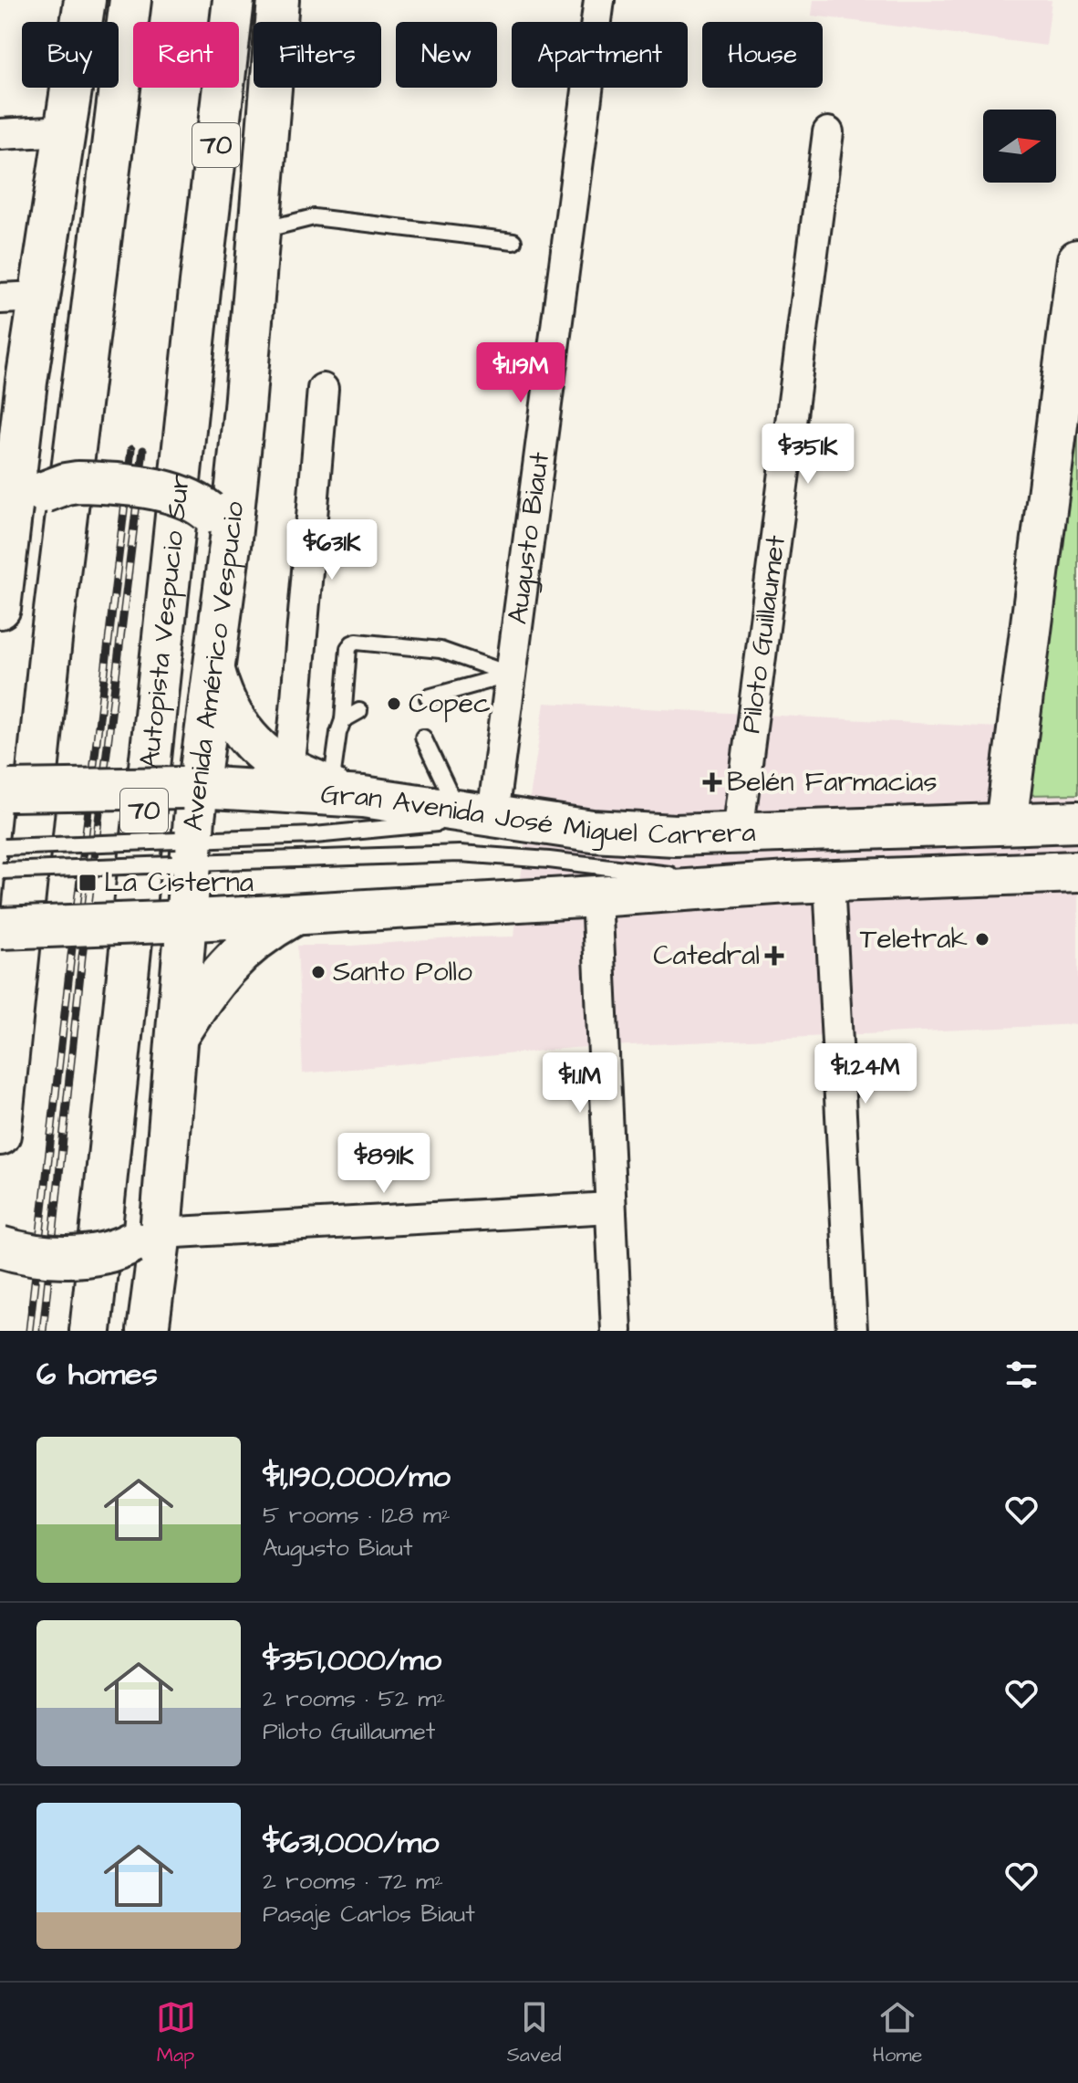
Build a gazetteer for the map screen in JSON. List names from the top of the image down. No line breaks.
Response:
{"streets":{"main road":["70","Autopista Vespucio Sur","Avenida Américo Vespucio","Gran Avenida José Miguel Carrera"],"street":["Augusto Biaut","Piloto Guillaumet"]},"crossings":[["Augusto Biaut","Gran Avenida José Miguel Carrera"],["Piloto Guillaumet","Gran Avenida José Miguel Carrera"],["Avenida Américo Vespucio","Gran Avenida José Miguel Carrera"]],"places":{"other":["Copec","Teletrak","Santo Pollo"],"health":["Belén Farmacias","Catedral"],"transit":["La Cisterna"]},"north":"right","page":{"chip":["Buy","Rent","Filters","New","Apartment","House"],"price":["$1.19M","$351K","$631K","$1.24M","$1.1M","$891K"],"heading":"6 homes","list":[{"name":"$1,190,000/mo","note":"5 rooms · 128 m² · Augusto Biaut"},{"name":"$351,000/mo","note":"2 rooms · 52 m² · Piloto Guillaumet"},{"name":"$631,000/mo","note":"2 rooms · 72 m² · Pasaje Carlos Biaut"}],"tabs":["Map","Saved","Home"]}}
